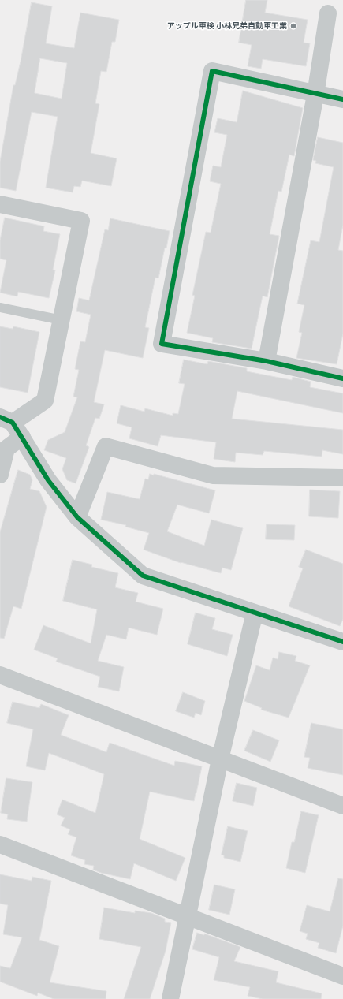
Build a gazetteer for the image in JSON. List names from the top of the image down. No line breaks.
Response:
{"places":["アップル車検 小林兄弟自動車工業"]}
